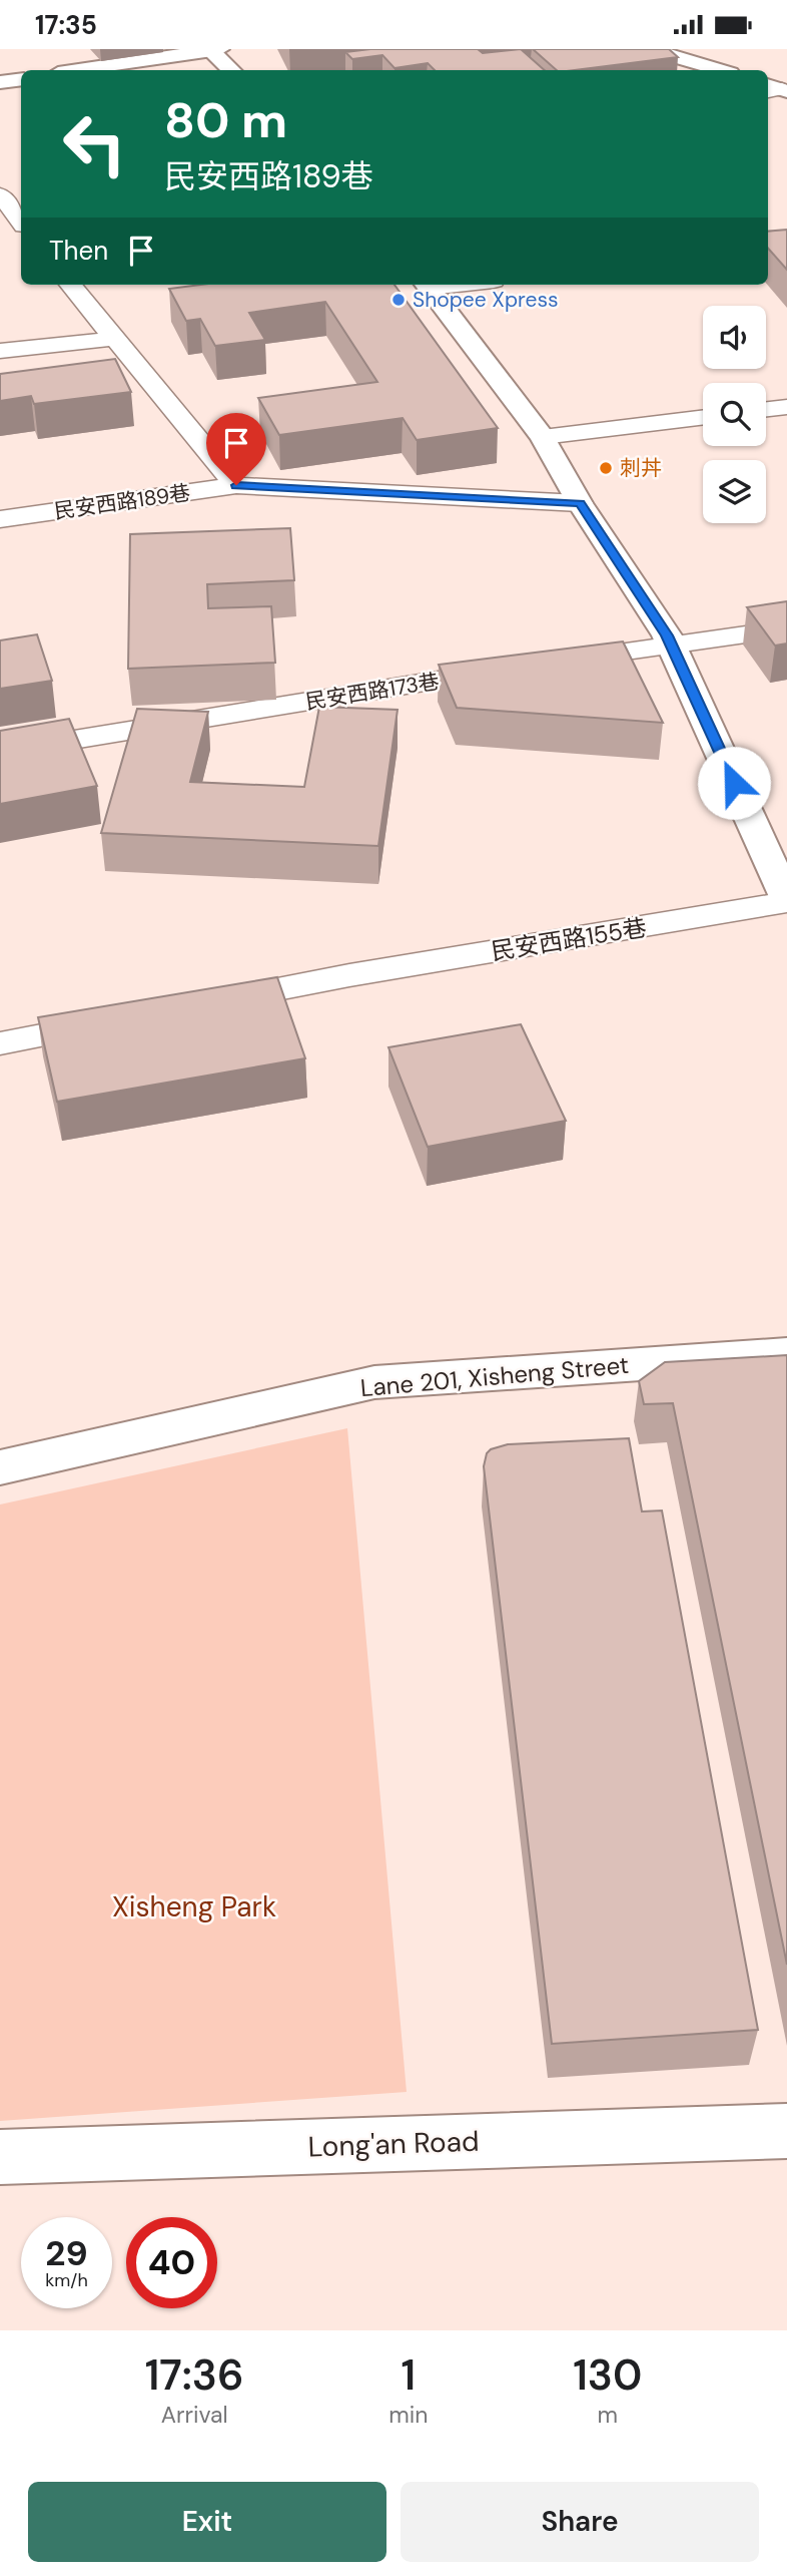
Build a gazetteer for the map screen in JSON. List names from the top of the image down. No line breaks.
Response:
{"streets":{"street":["Lane 201, Xisheng Street","Long'an Road"],"lane":["民安西路189巷","民安西路173巷","民安西路155巷"]},"parks":["Xisheng Park"],"places":["Shopee Xpress","刺丼"],"page":{"status":"17:35","turn":["80 m","民安西路189巷"],"then":"Then","speed":"29 km/h","limit":"40","eta":["17:36","Arrival","1","min","130","m"],"buttons":["Exit","Share"]}}
